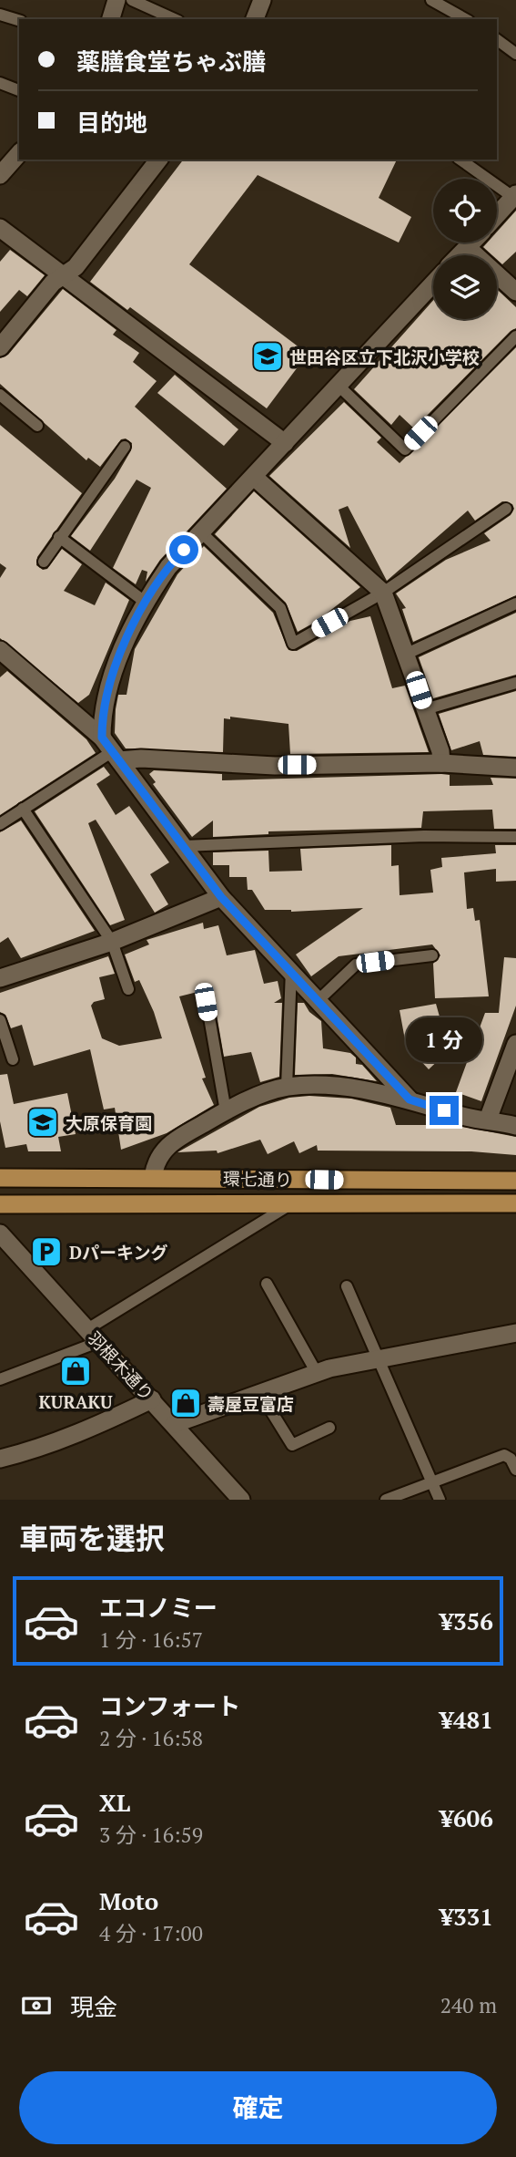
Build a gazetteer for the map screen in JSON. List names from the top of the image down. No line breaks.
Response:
{"streets":{"main road":["環七通り"],"street":["羽根木通り"]},"places":{"school or university":["世田谷区立下北沢小学校","大原保育園"],"parking":["Dパーキング"],"shop":["KURAKU","壽屋豆富店"]},"page":{"banner":["薬膳食堂ちゃぶ膳","目的地"],"bubble":"1 分","heading":"車両を選択","list":[{"name":"エコノミー","note":"1 分 · 16:57","value":"¥356"},{"name":"コンフォート","note":"2 分 · 16:58","value":"¥481"},{"name":"XL","note":"3 分 · 16:59","value":"¥606"},{"name":"Moto","note":"4 分 · 17:00","value":"¥331"}],"pay":["現金","240 m"],"buttons":"確定"}}
